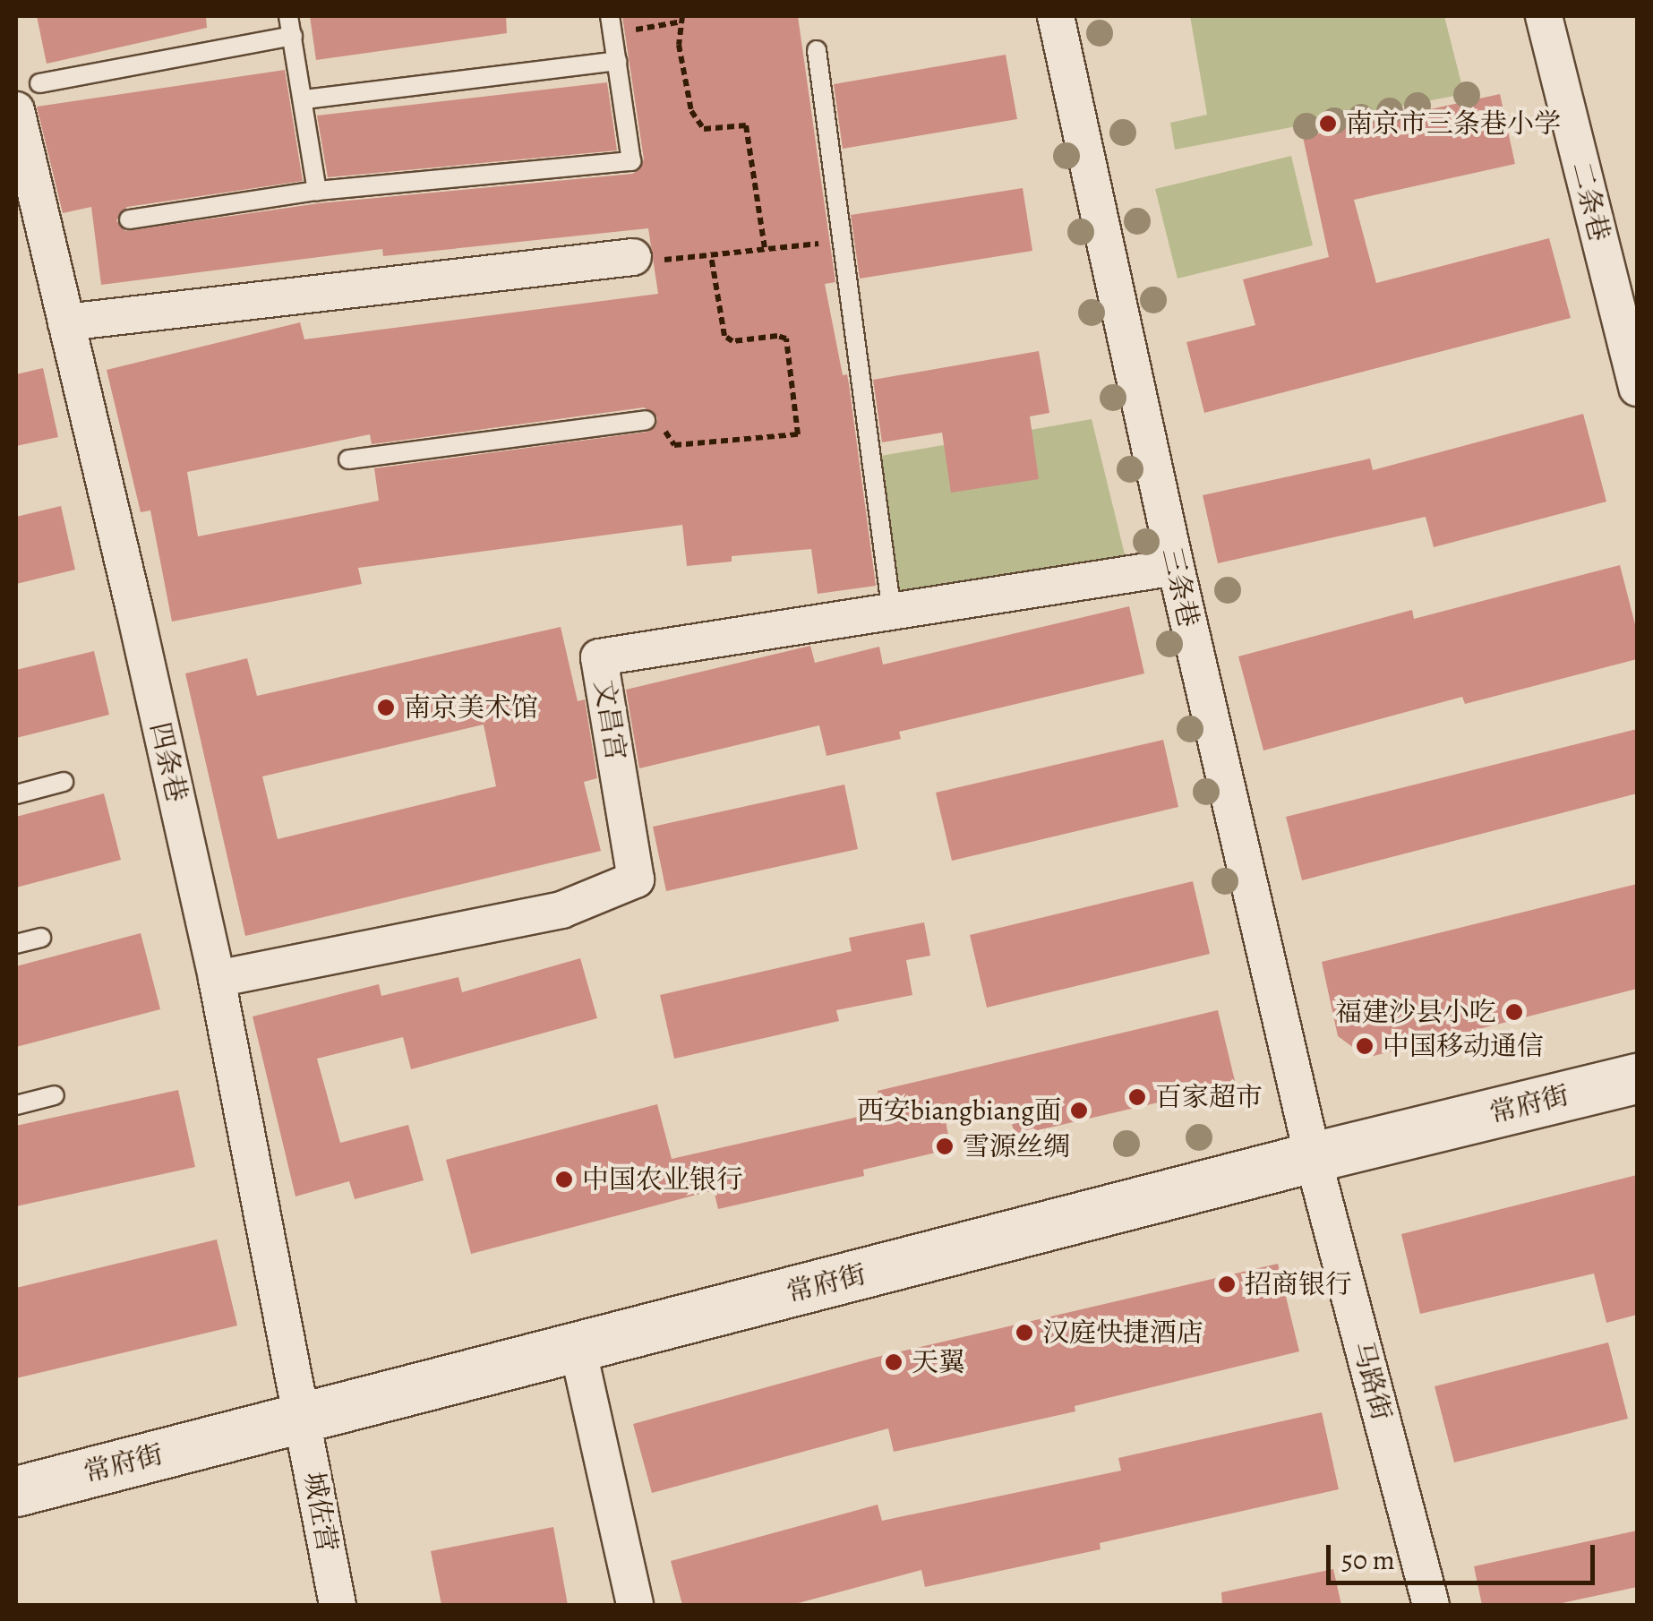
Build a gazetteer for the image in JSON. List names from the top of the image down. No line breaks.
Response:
{"streets":{"main road":["常府街"],"street":["二条巷","三条巷","文昌宫","四条巷","马路街","城佐营"]},"crossings":[["三条巷","文昌宫"],["三条巷","常府街"],["三条巷","马路街"],["文昌宫","四条巷"],["四条巷","常府街"],["四条巷","城佐营"],["常府街","马路街"],["常府街","城佐营"]],"places":["南京市三条巷小学","南京美术馆","福建沙县小吃","中国移动通信","百家超市","西安biangbiang面","雪源丝绸","中国农业银行","招商银行","汉庭快捷酒店","天翼"],"scale_bar":"50 m"}
